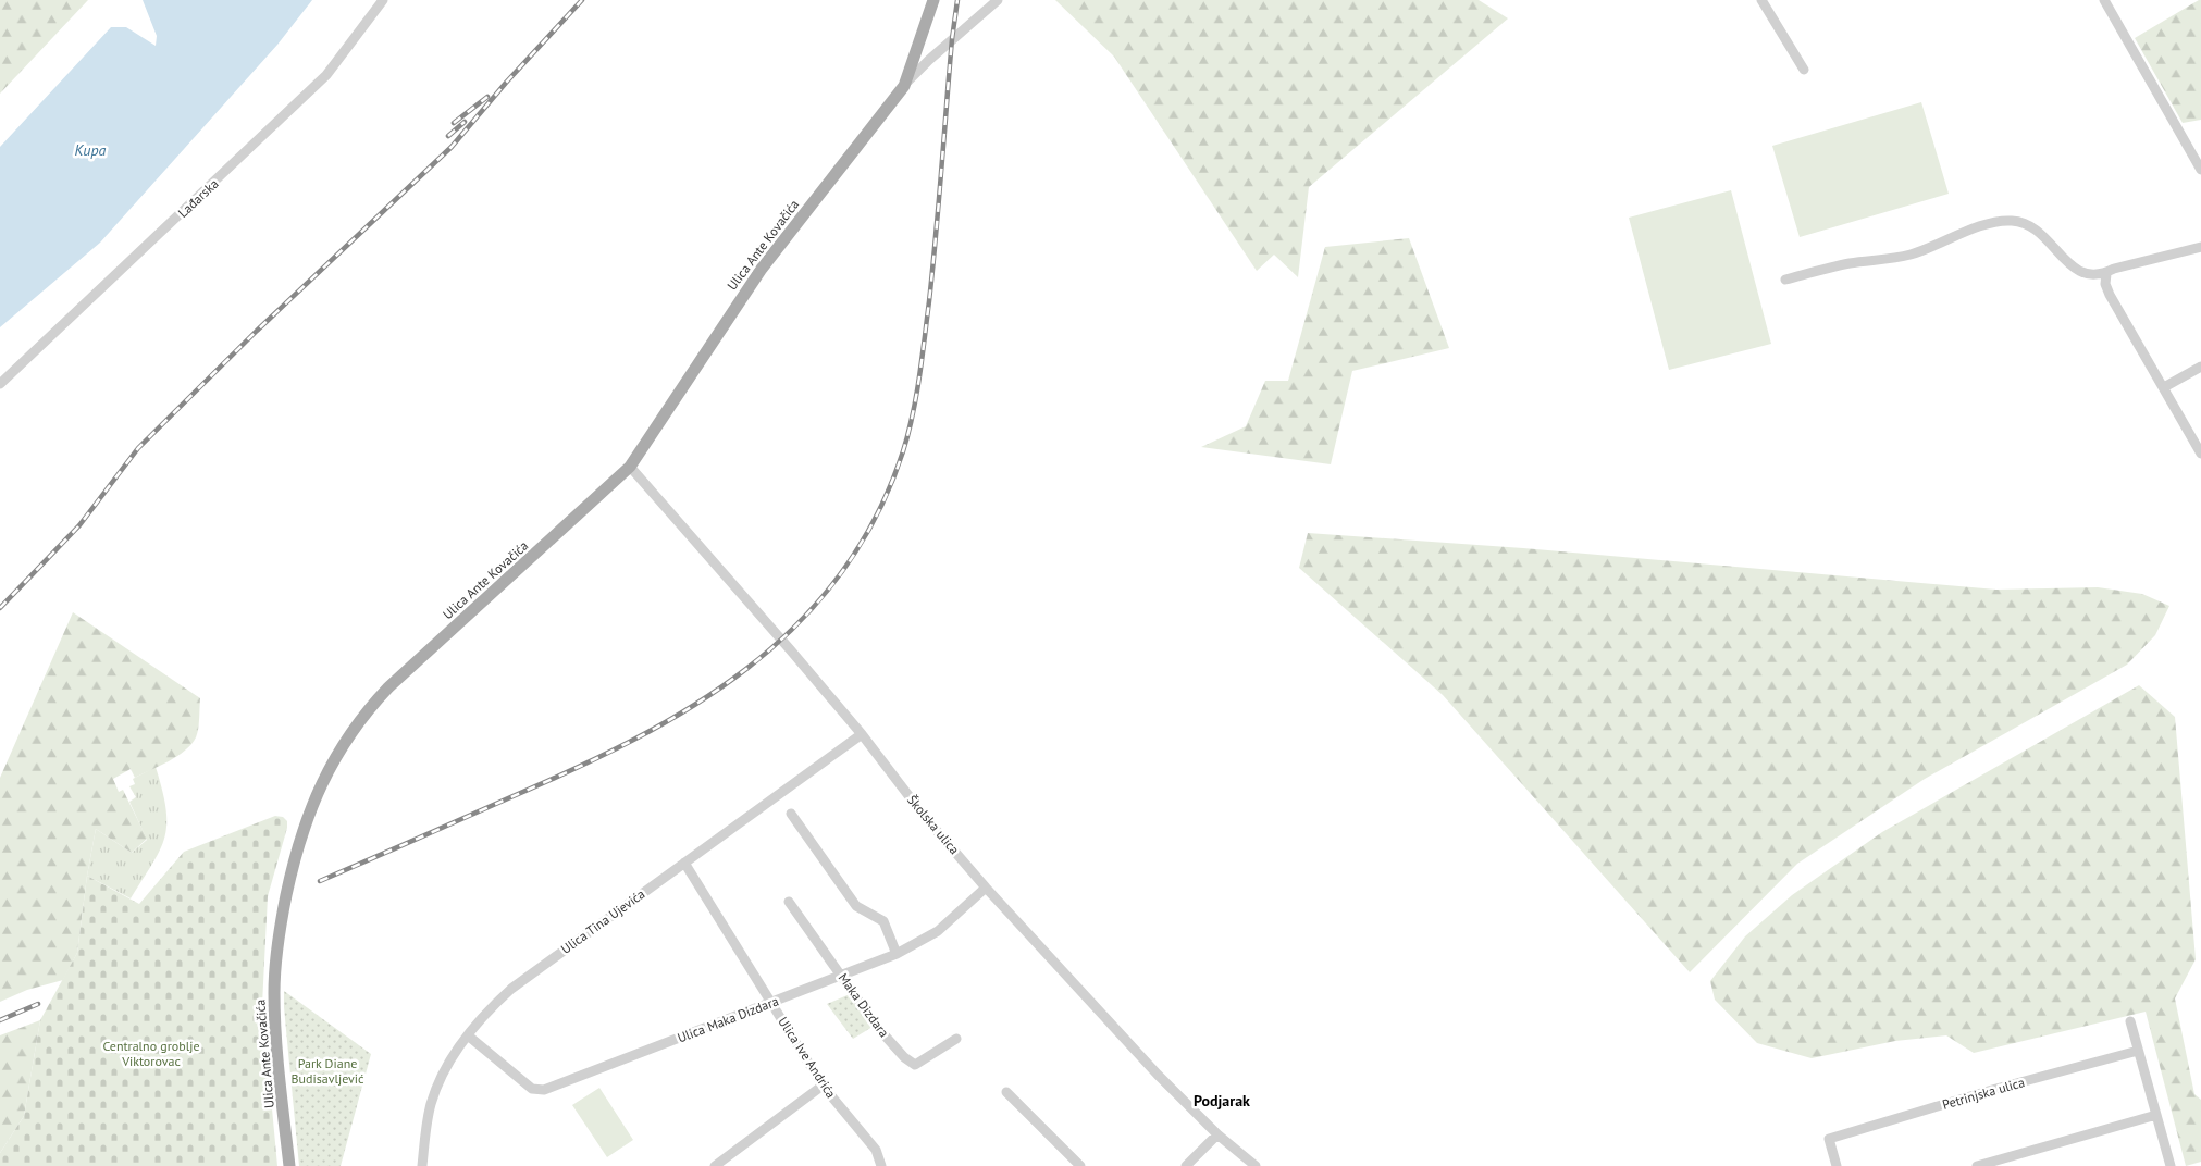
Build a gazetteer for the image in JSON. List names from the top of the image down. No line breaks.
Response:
{"streets":{"main road":["Ulica Ante Kovačića"],"street":["Lađarska","Školska ulica","Ulica Tina Ujevića","Maka Dizdara","Ulica Maka Dizdara","Ulica Ive Andrića","Petrinjska ulica"]},"crossings":[["Ulica Ante Kovačića","Školska ulica"],["Školska ulica","Ulica Tina Ujevića"],["Školska ulica","Ulica Maka Dizdara"],["Ulica Tina Ujevića","Ulica Maka Dizdara"],["Ulica Tina Ujevića","Ulica Ive Andrića"],["Maka Dizdara","Ulica Maka Dizdara"],["Ulica Maka Dizdara","Ulica Ive Andrića"]],"districts":["Podjarak"],"water":["Kupa"],"parks":["Centralno groblje Viktorovac","Park Diane Budisavljević"]}
